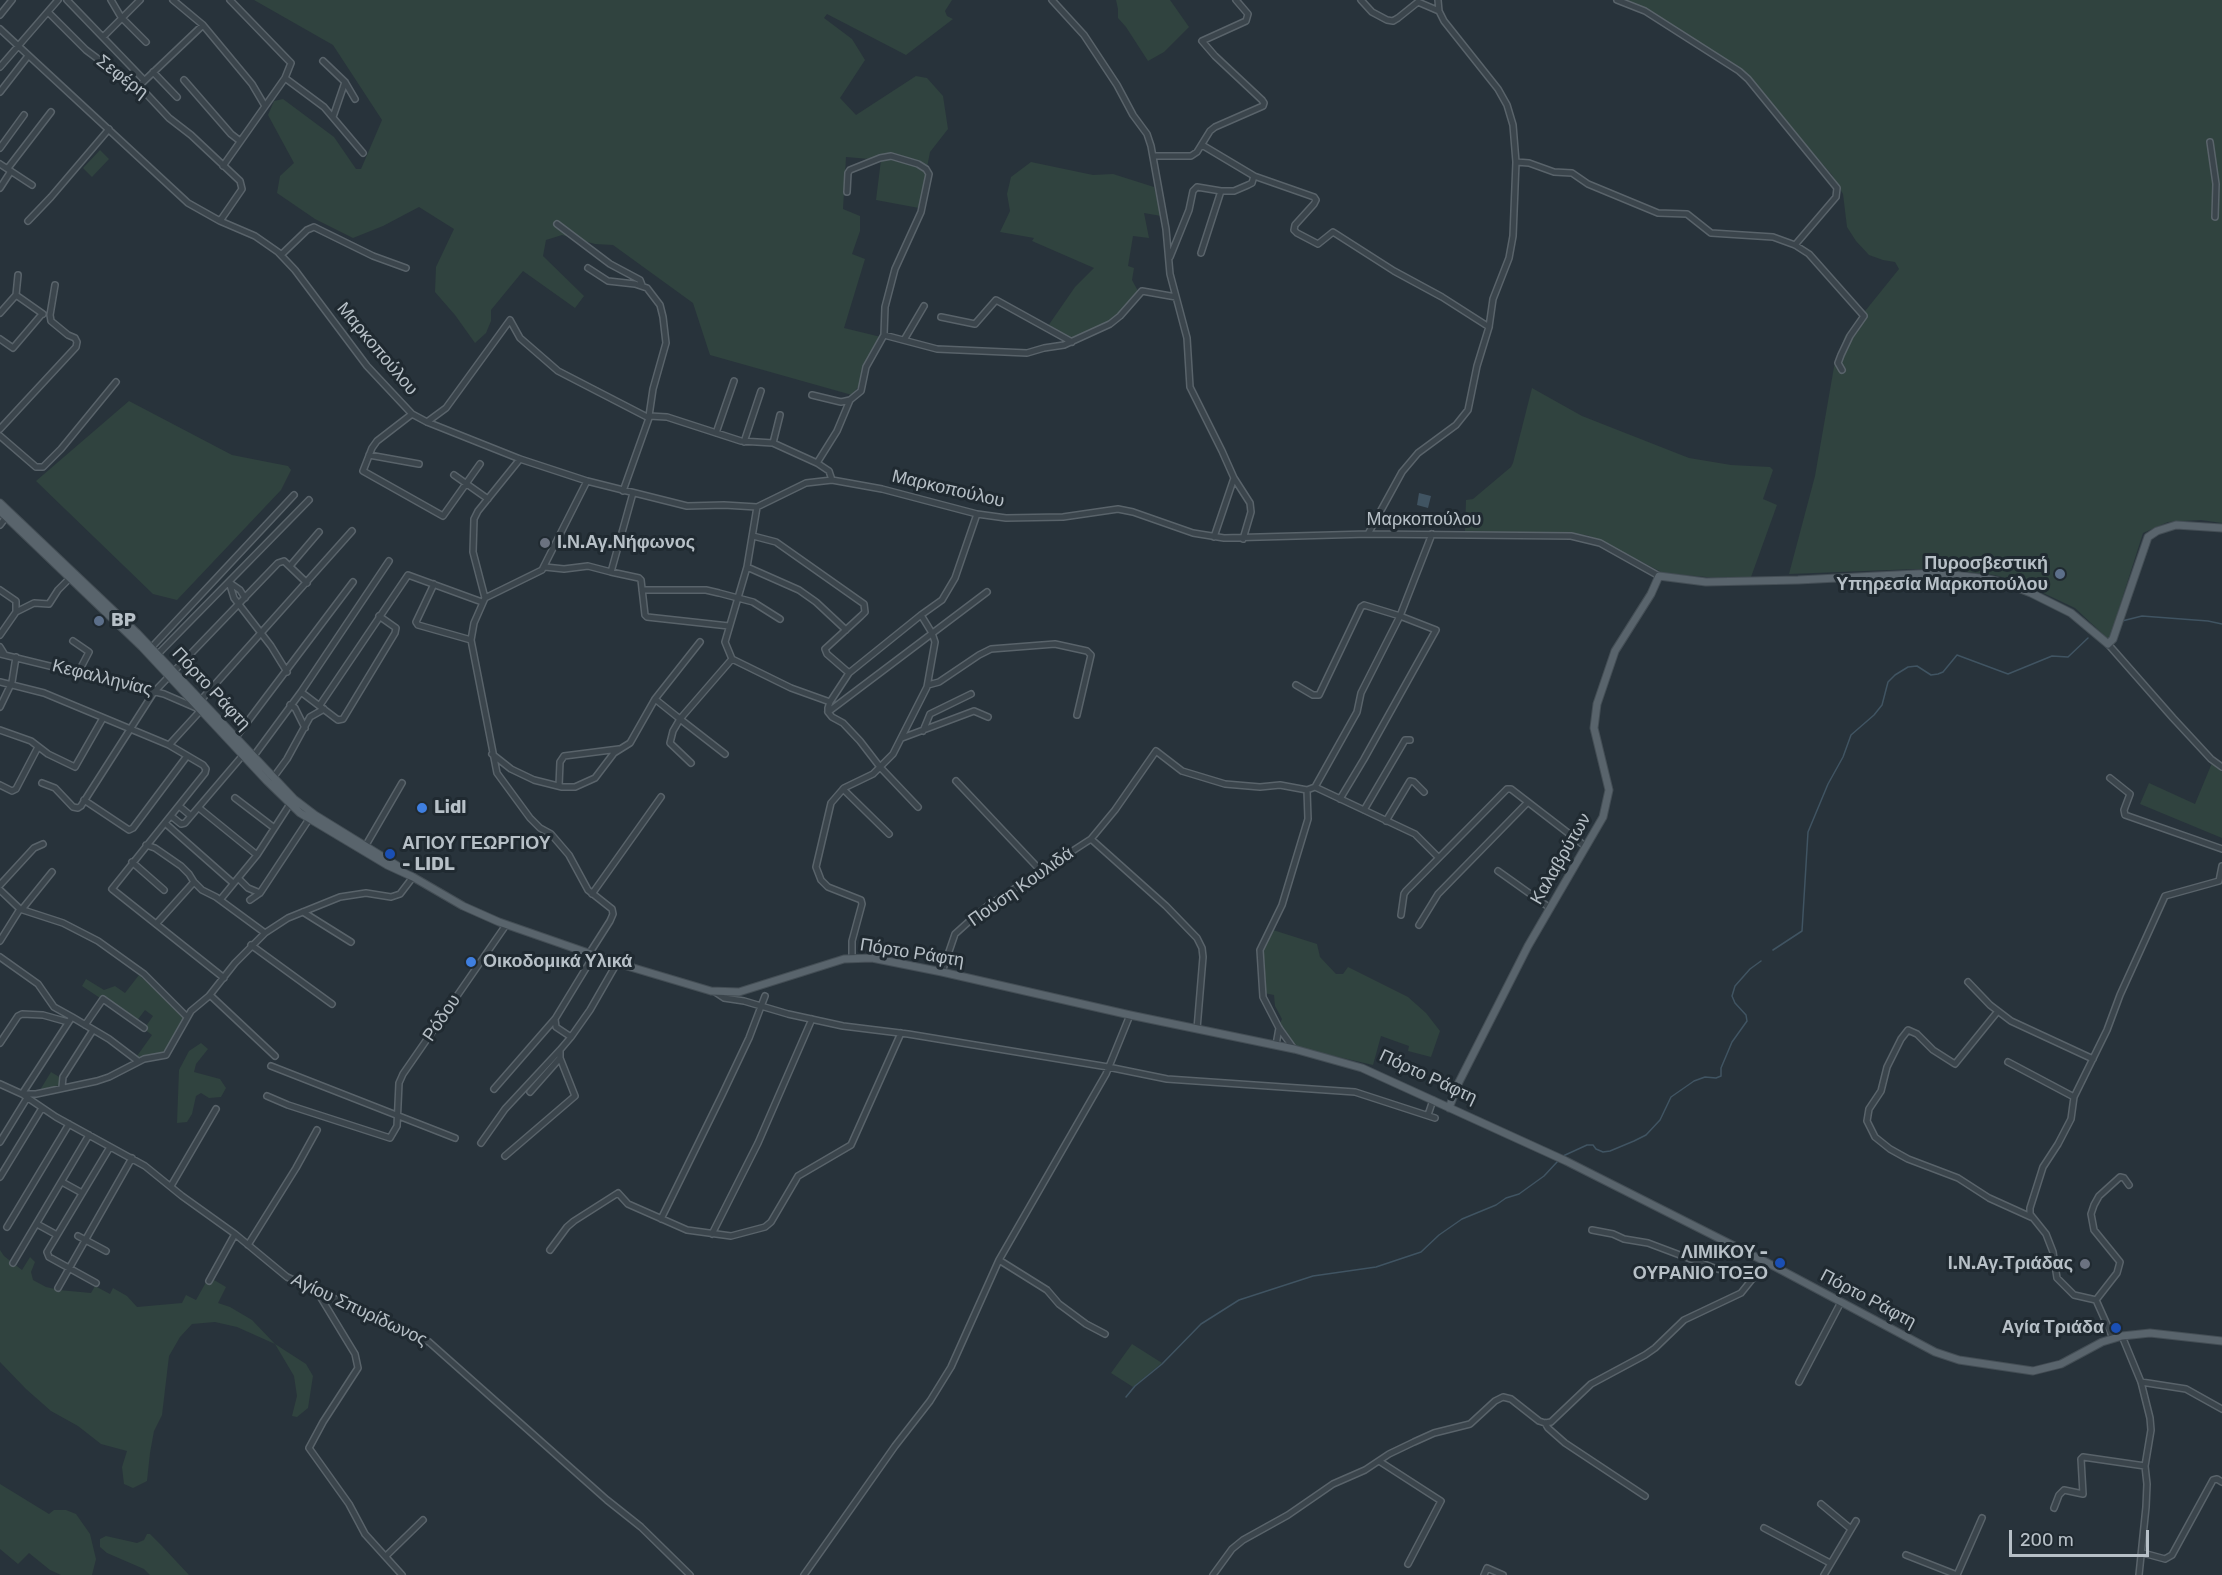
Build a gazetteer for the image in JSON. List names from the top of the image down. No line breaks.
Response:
{"streets":{"main road":["Μαρκοπούλου","Πόρτο Ράφτη","Καλαβρύτων"],"street":["Σεφέρη","Κεφαλληνίας","Πούση Κουλιδά","Ρόδου","Αγίου Σπυρίδωνος"]},"crossings":[["Σεφέρη","Μαρκοπούλου"],["Μαρκοπούλου","Καλαβρύτων"],["Κεφαλληνίας","Πόρτο Ράφτη"],["Πόρτο Ράφτη","Καλαβρύτων"],["Πόρτο Ράφτη","Πούση Κουλιδά"],["Πόρτο Ράφτη","Ρόδου"]],"places":["Ι.Ν.Αγ.Νήφωνος","Πυροσβεστική Υπηρεσία Μαρκοπούλου","BP","Lidl","ΑΓΙΟΥ ΓΕΩΡΓΙΟΥ - LIDL","Οικοδομικά Υλικά","ΛΙΜΙΚΟΥ - ΟΥΡΑΝΙΟ ΤΟΞΟ","Ι.Ν.Αγ.Τριάδας","Αγία Τριάδα"],"scale_bar":"200 m"}
